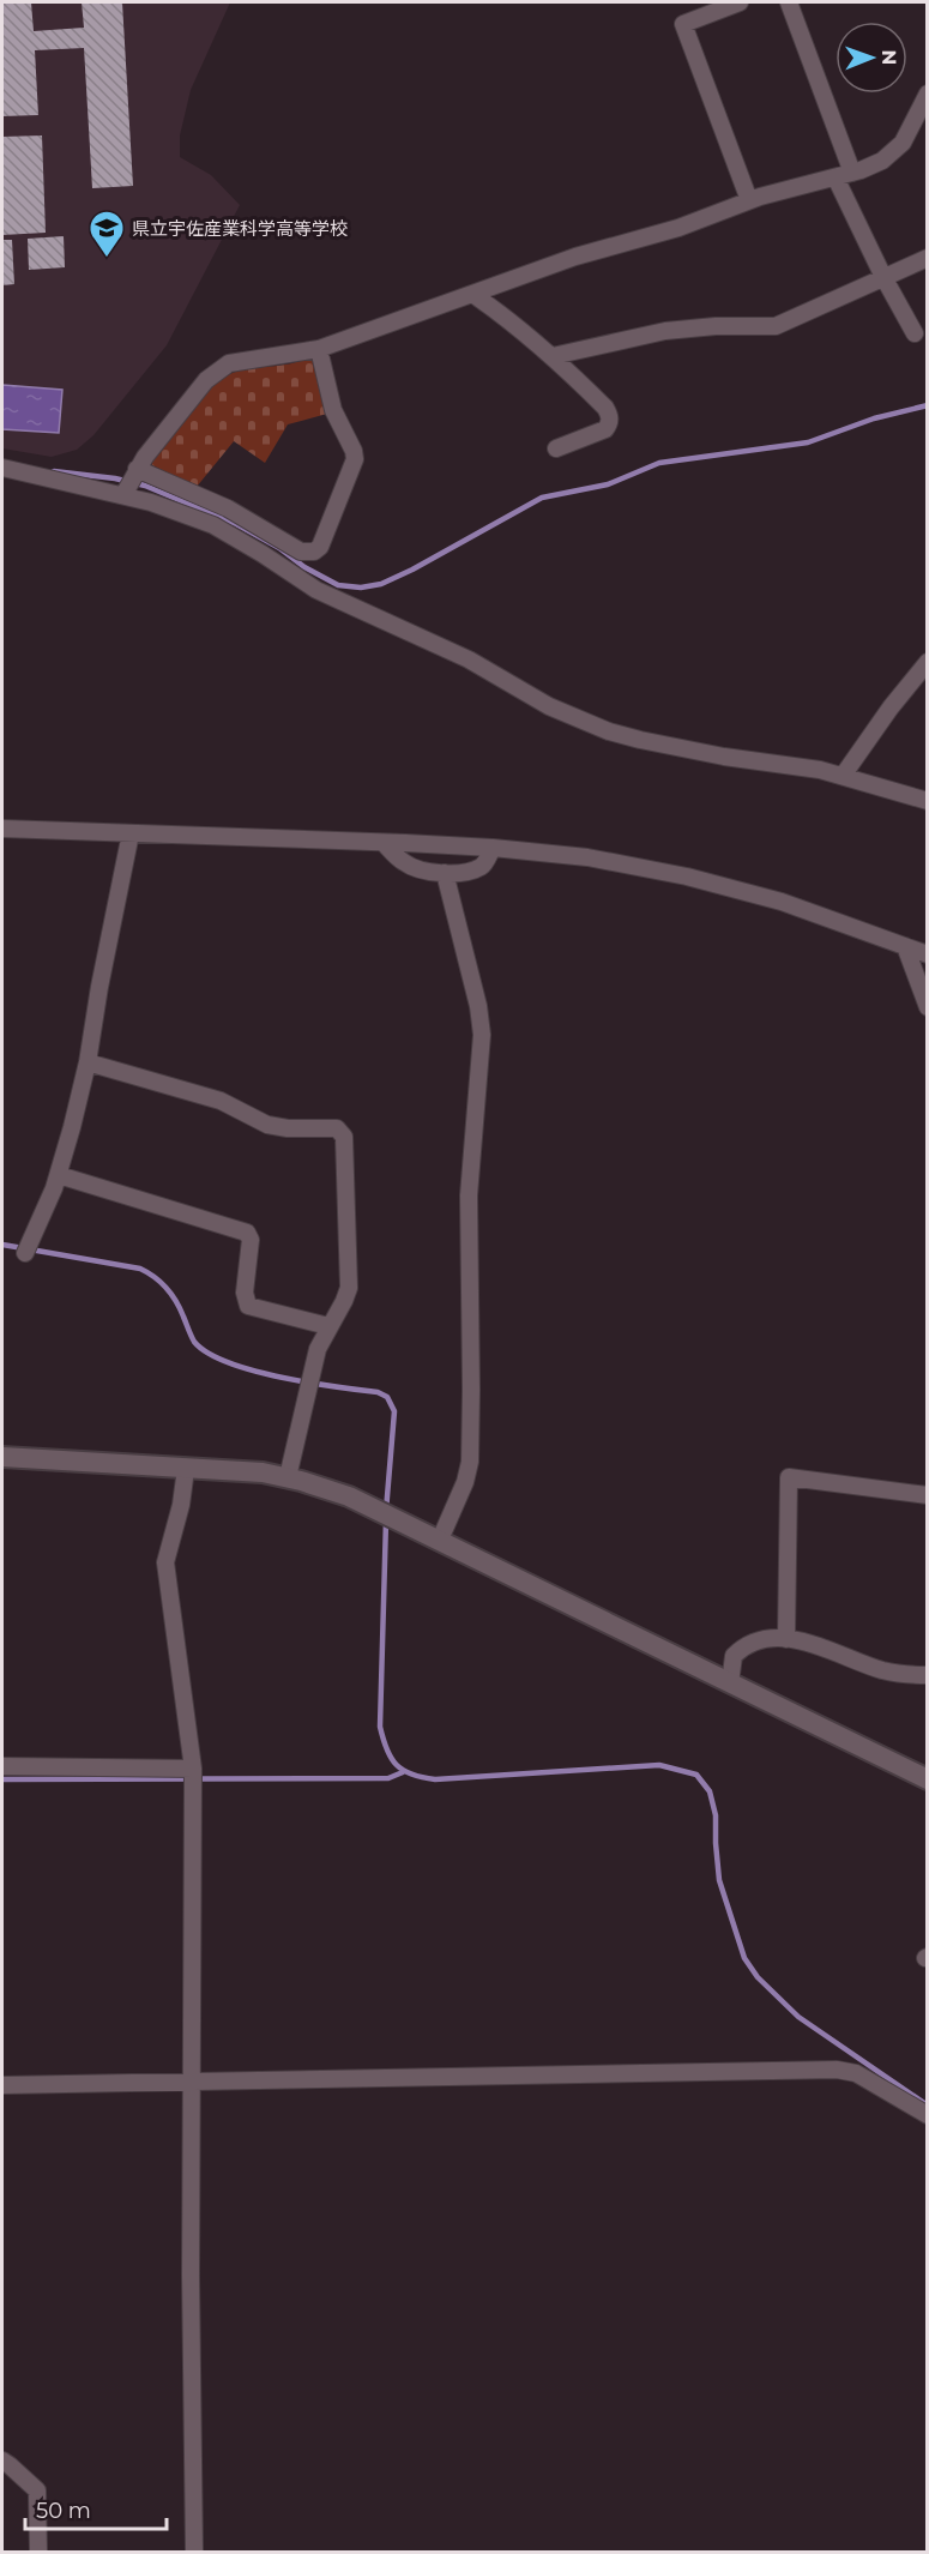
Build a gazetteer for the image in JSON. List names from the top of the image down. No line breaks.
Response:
{"places":{"school or university":["県立宇佐産業科学高等学校"]},"scale_bar":"50 m","north":"right"}
